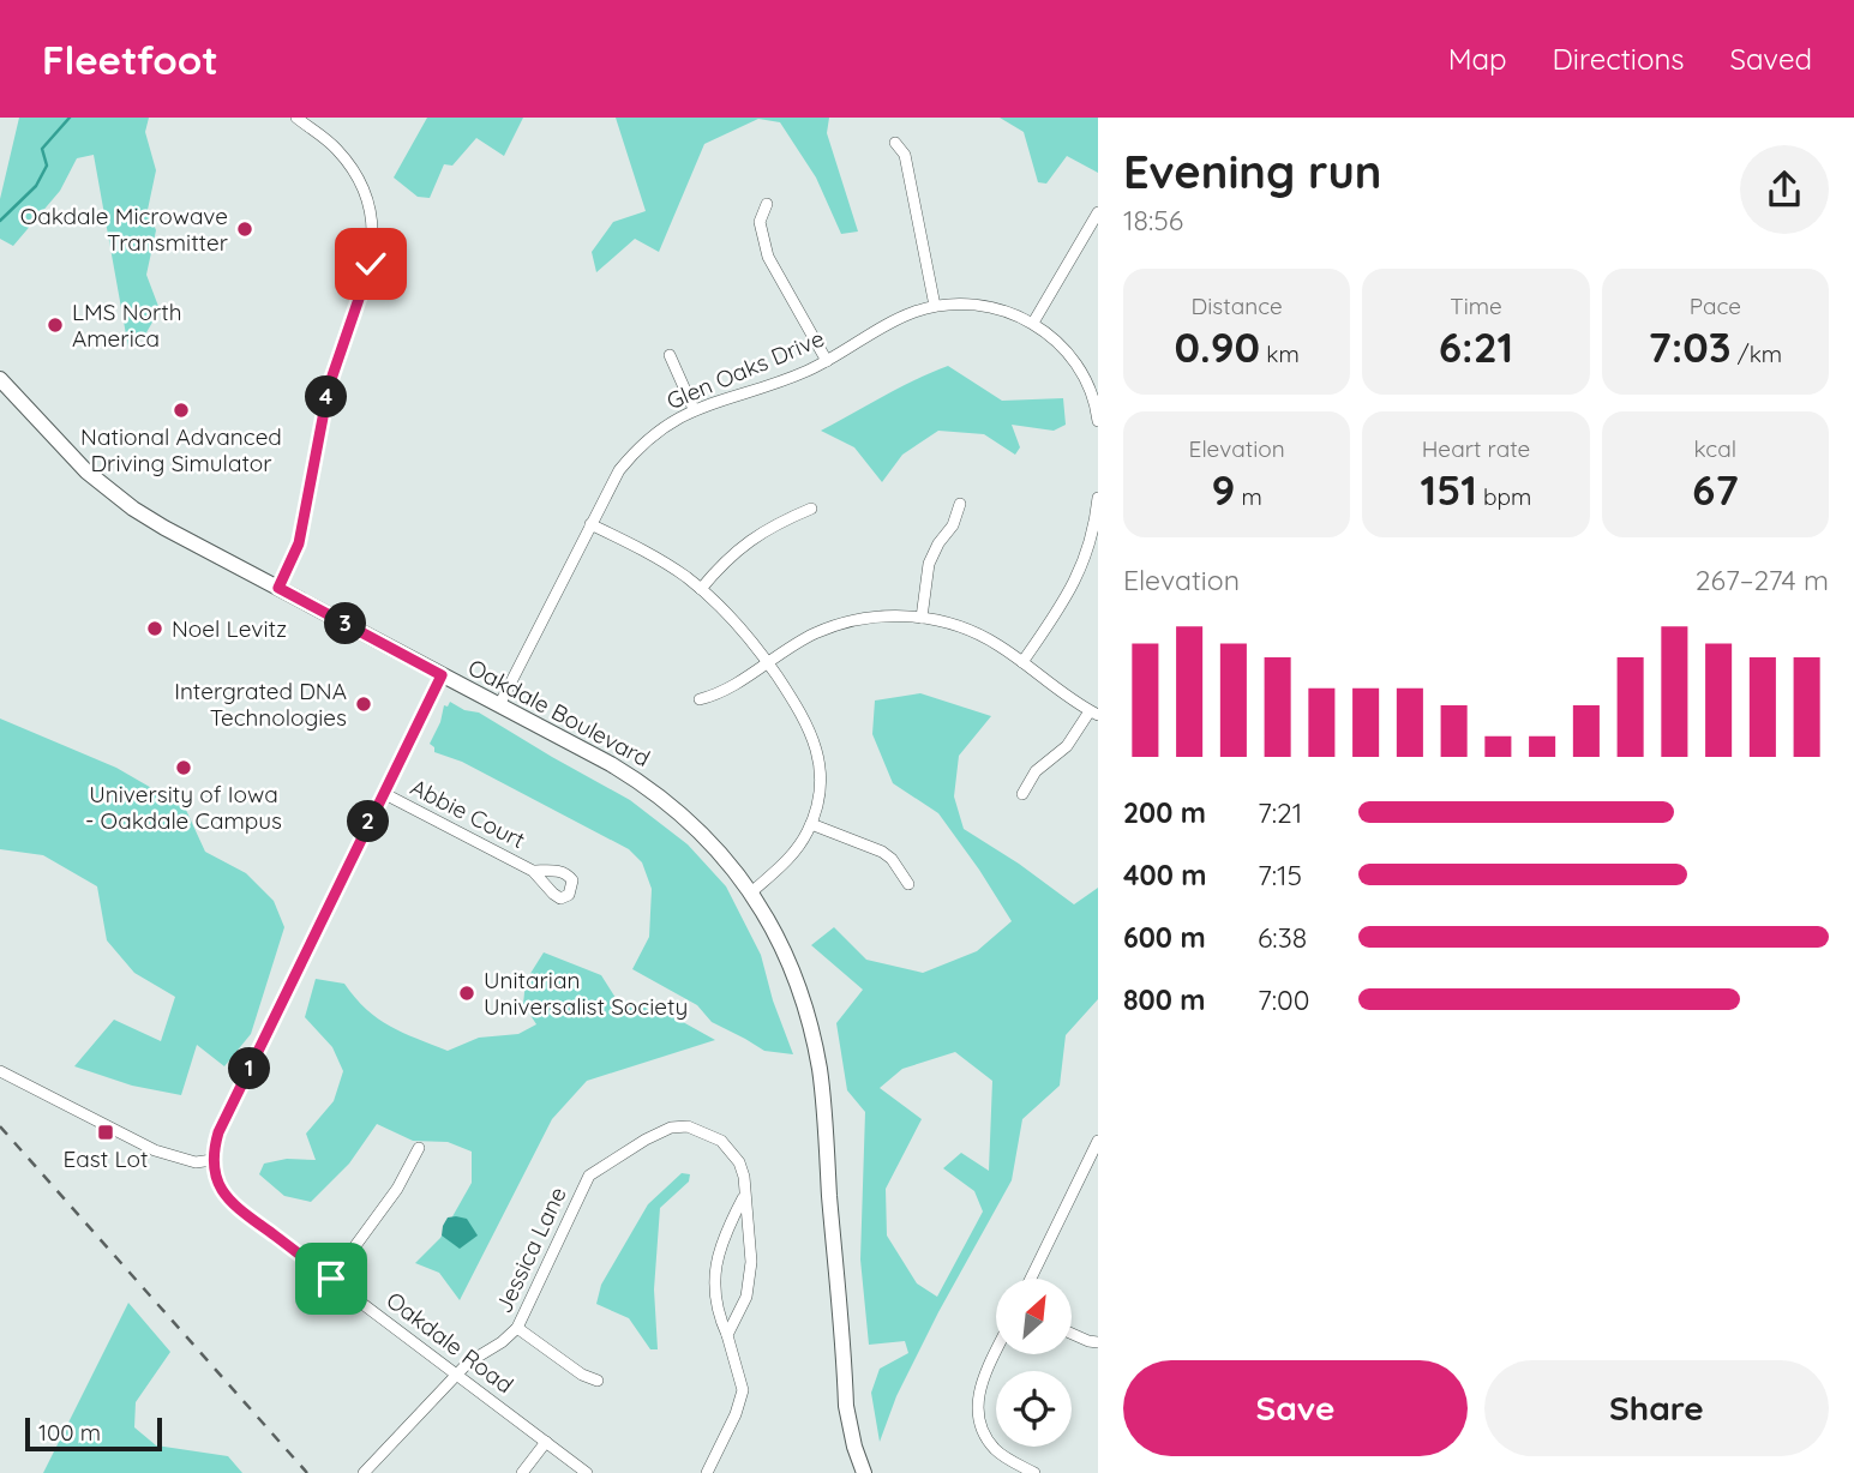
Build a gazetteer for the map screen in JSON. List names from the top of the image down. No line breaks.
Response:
{"streets":{"main road":["Oakdale Boulevard"],"street":["Glen Oaks Drive","Abbie Court","Jessica Lane","Oakdale Road"]},"crossings":[["Glen Oaks Drive","Oakdale Boulevard"],["Jessica Lane","Oakdale Road"]],"places":{"other":["Oakdale Microwave Transmitter","LMS North America","National Advanced Driving Simulator","Noel Levitz","Intergrated DNA Technologies","University of Iowa - Oakdale Campus","Unitarian Universalist Society"],"transit":["East Lot"]},"scale_bar":"100 m","north":"top right","page":{"header":"Fleetfoot","nav":["Map","Directions","Saved"],"heading":["Evening run","18:56"],"stats":[["Distance","0.90 km"],["Time","6:21"],["Pace","7:03 /km"],["Elevation","9 m"],["Heart rate","151 bpm"],["kcal","67"]],"pins":["4","3","2","1"],"chart":["Elevation","267–274 m"],"list":[{"name":"200 m","note":"7:21"},{"name":"400 m","note":"7:15"},{"name":"600 m","note":"6:38"},{"name":"800 m","note":"7:00"}],"buttons":["Save","Share"],"scale":"100 m"}}
